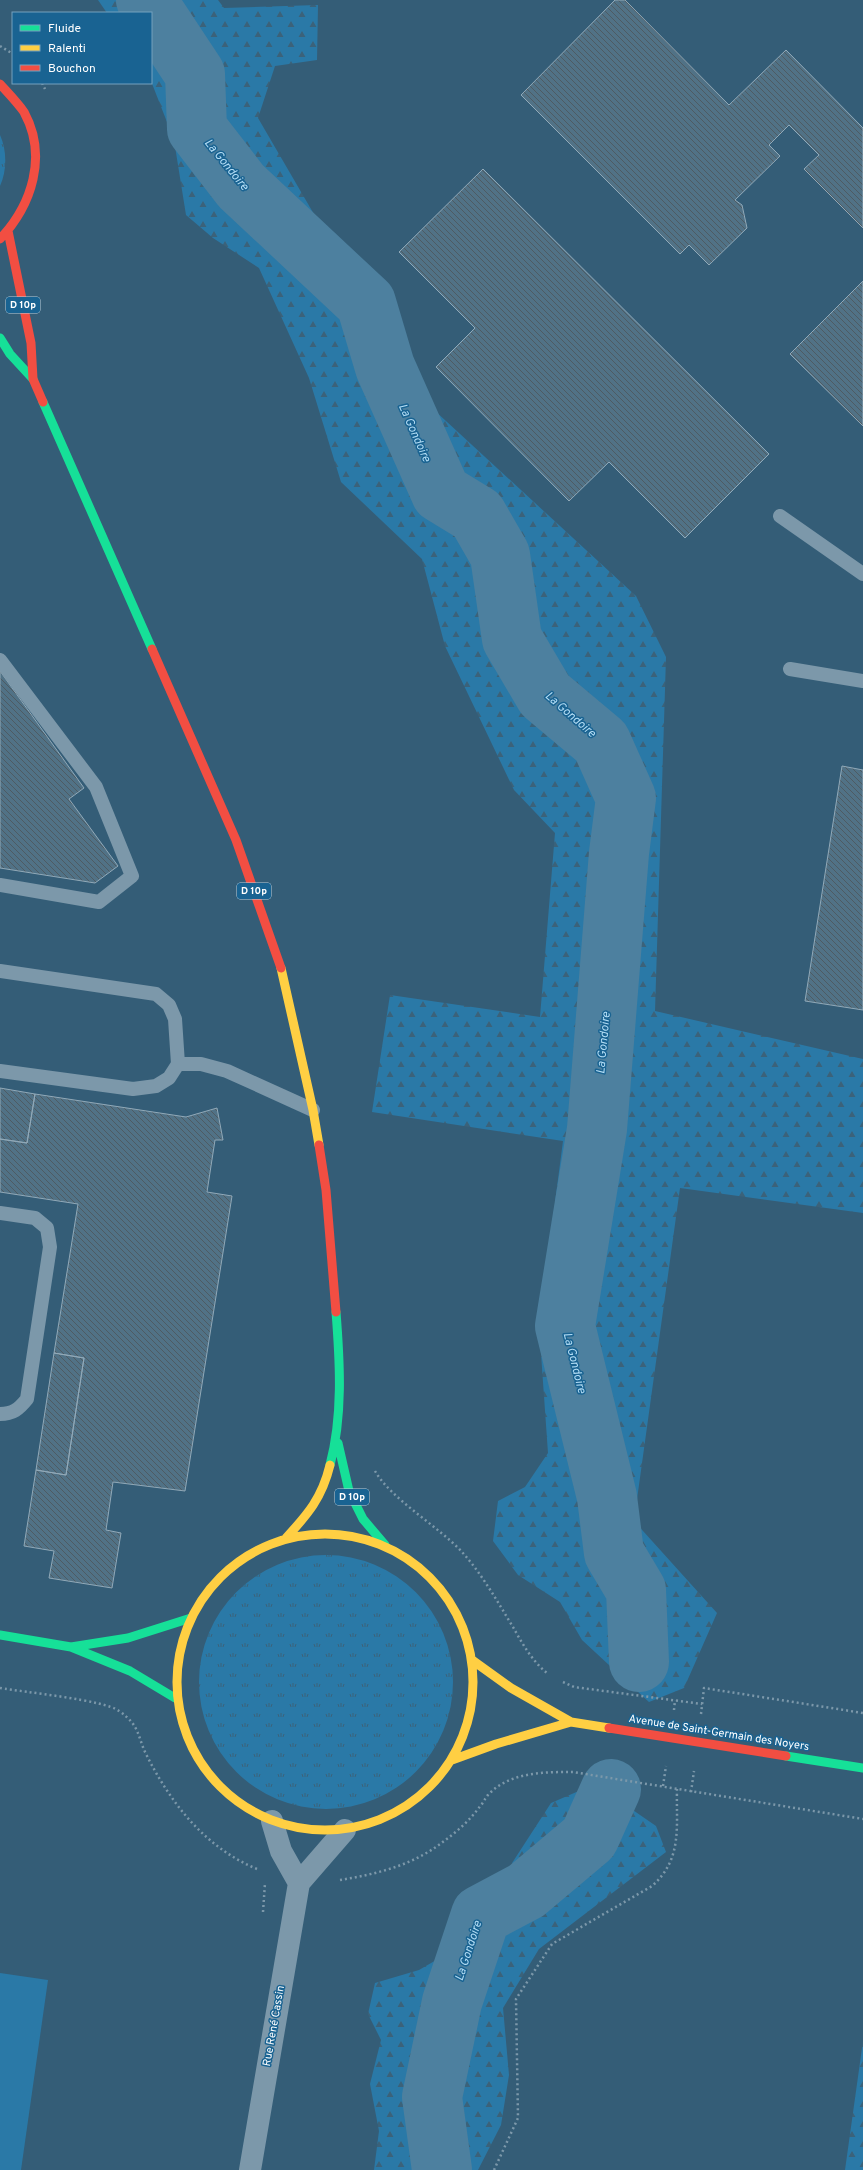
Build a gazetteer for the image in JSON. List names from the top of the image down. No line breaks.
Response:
{"streets":{"main road":["D 10p","Avenue de Saint-Germain des Noyers"],"street":["Rue René Cassin"]},"water":["La Gondoire"],"legend":["Fluide","Ralenti","Bouchon"]}
